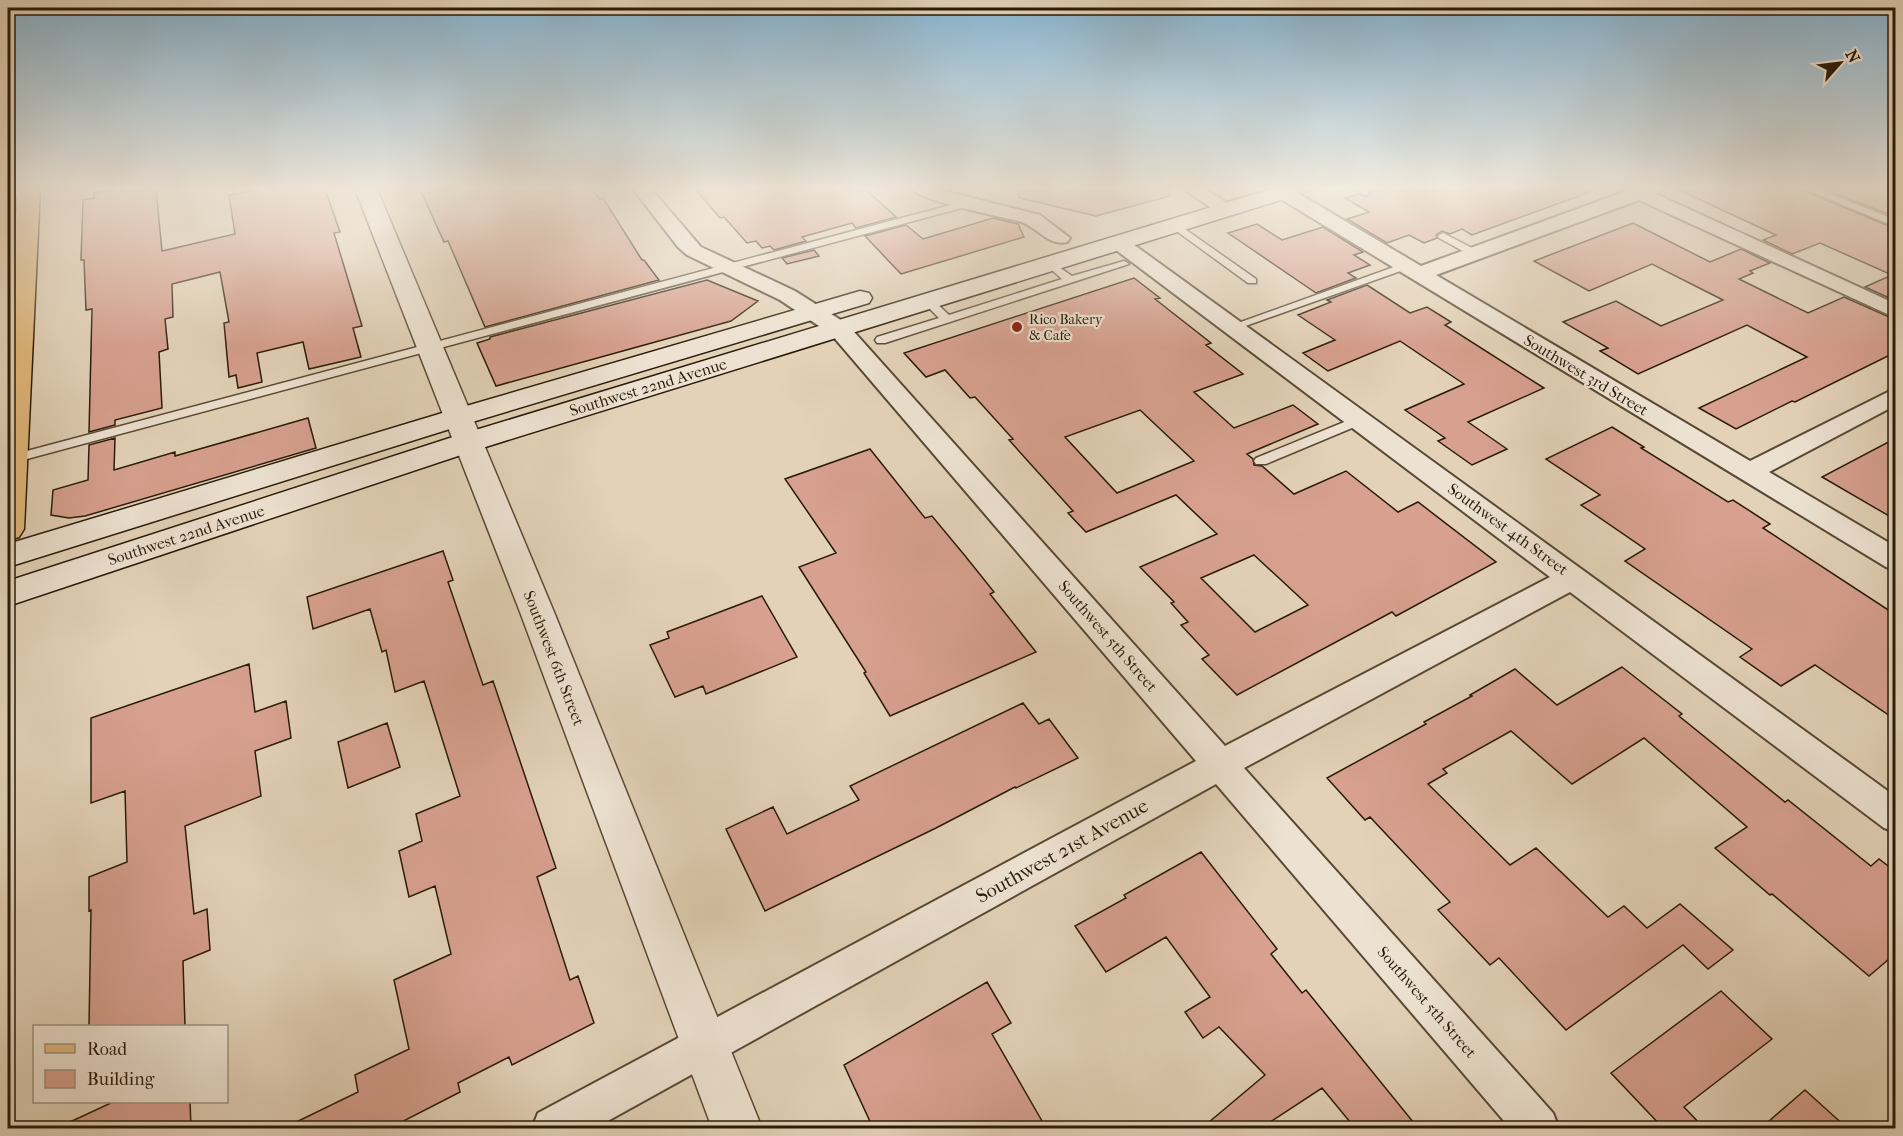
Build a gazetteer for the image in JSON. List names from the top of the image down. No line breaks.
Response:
{"streets":{"main road":["Southwest 22nd Avenue","Southwest 6th Street"],"street":["Southwest 3rd Street","Southwest 4th Street","Southwest 5th Street","Southwest 21st Avenue"]},"crossings":[["Southwest 22nd Avenue","Southwest 4th Street"],["Southwest 22nd Avenue","Southwest 5th Street"],["Southwest 22nd Avenue","Southwest 6th Street"],["Southwest 4th Street","Southwest 21st Avenue"],["Southwest 5th Street","Southwest 21st Avenue"],["Southwest 6th Street","Southwest 21st Avenue"]],"places":["Rico Bakery & Cafe"],"legend":["Road","Building"],"north":"top right"}
